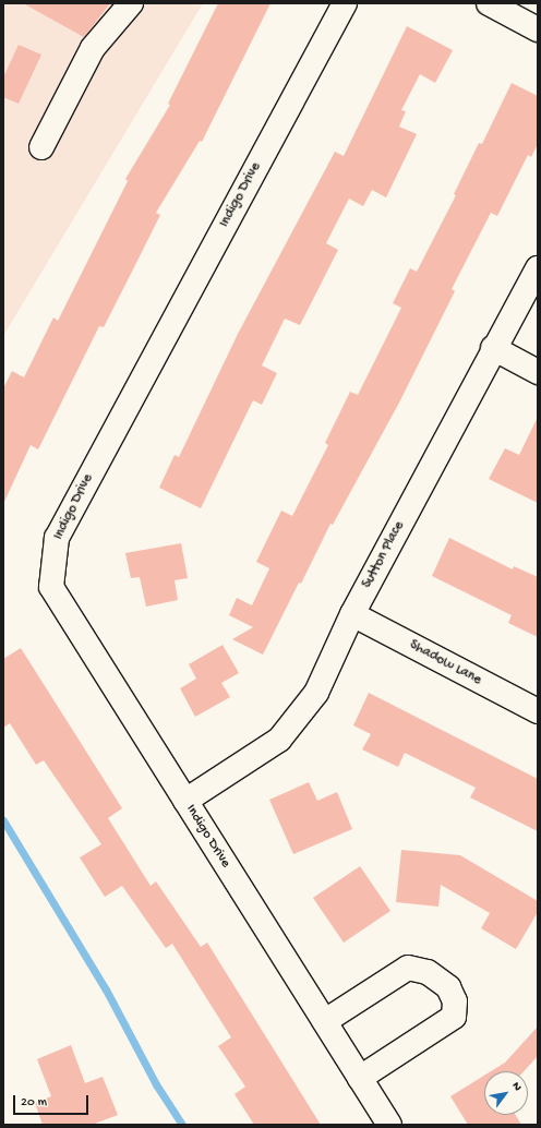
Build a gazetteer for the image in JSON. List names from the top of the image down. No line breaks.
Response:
{"streets":{"street":["Indigo Drive","Sutton Place","Shadow Lane"]},"crossings":[["Indigo Drive","Sutton Place"],["Sutton Place","Shadow Lane"]],"scale_bar":"20 m","north":"top right"}
